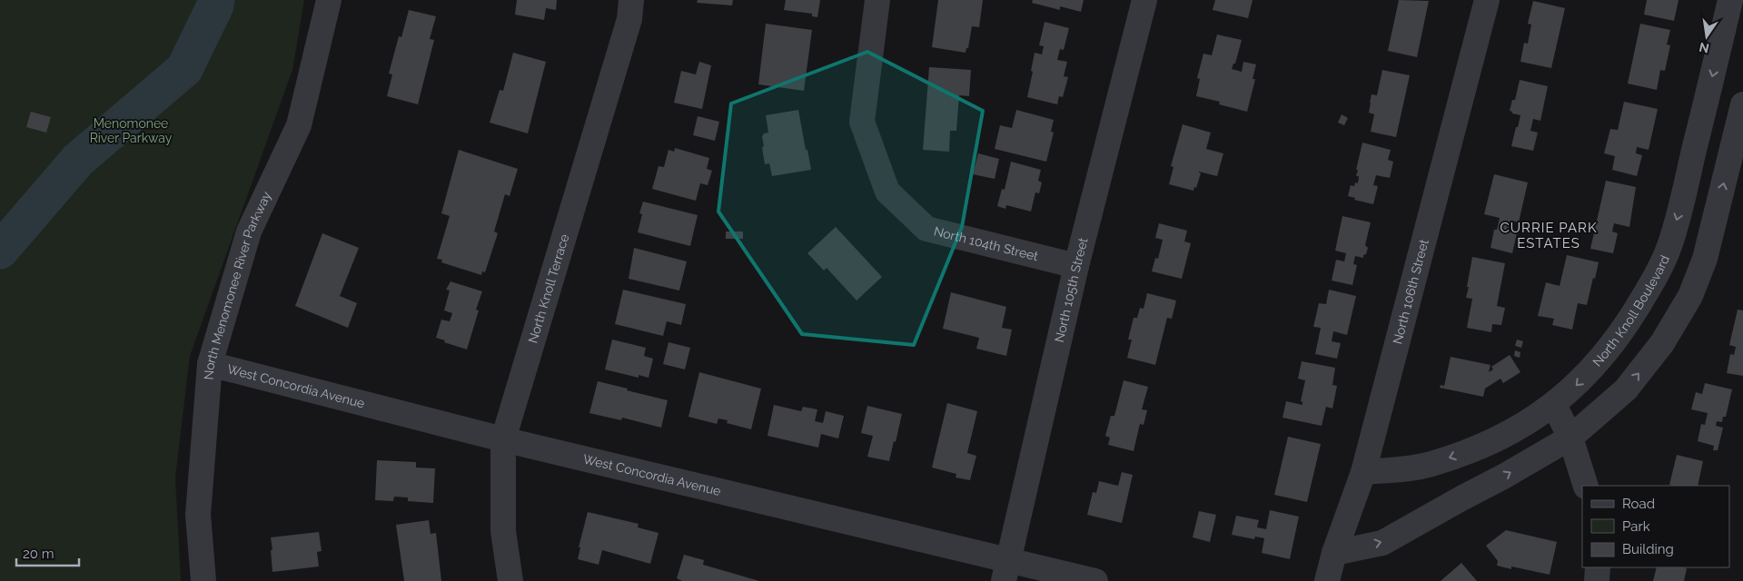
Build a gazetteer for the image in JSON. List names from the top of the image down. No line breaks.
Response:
{"streets":{"street":["North 104th Street","North Menomonee River Parkway","North Knoll Terrace","North 105th Street","North 106th Street","North Knoll Boulevard","West Concordia Avenue"]},"crossings":[["North 104th Street","North 105th Street"],["North Menomonee River Parkway","West Concordia Avenue"],["North Knoll Terrace","West Concordia Avenue"],["North 105th Street","West Concordia Avenue"],["North 106th Street","North Knoll Boulevard"]],"districts":["CURRIE PARK ESTATES"],"parks":["Menomonee River Parkway"],"legend":["Road","Park","Building"],"scale_bar":"20 m","north":"bottom"}
